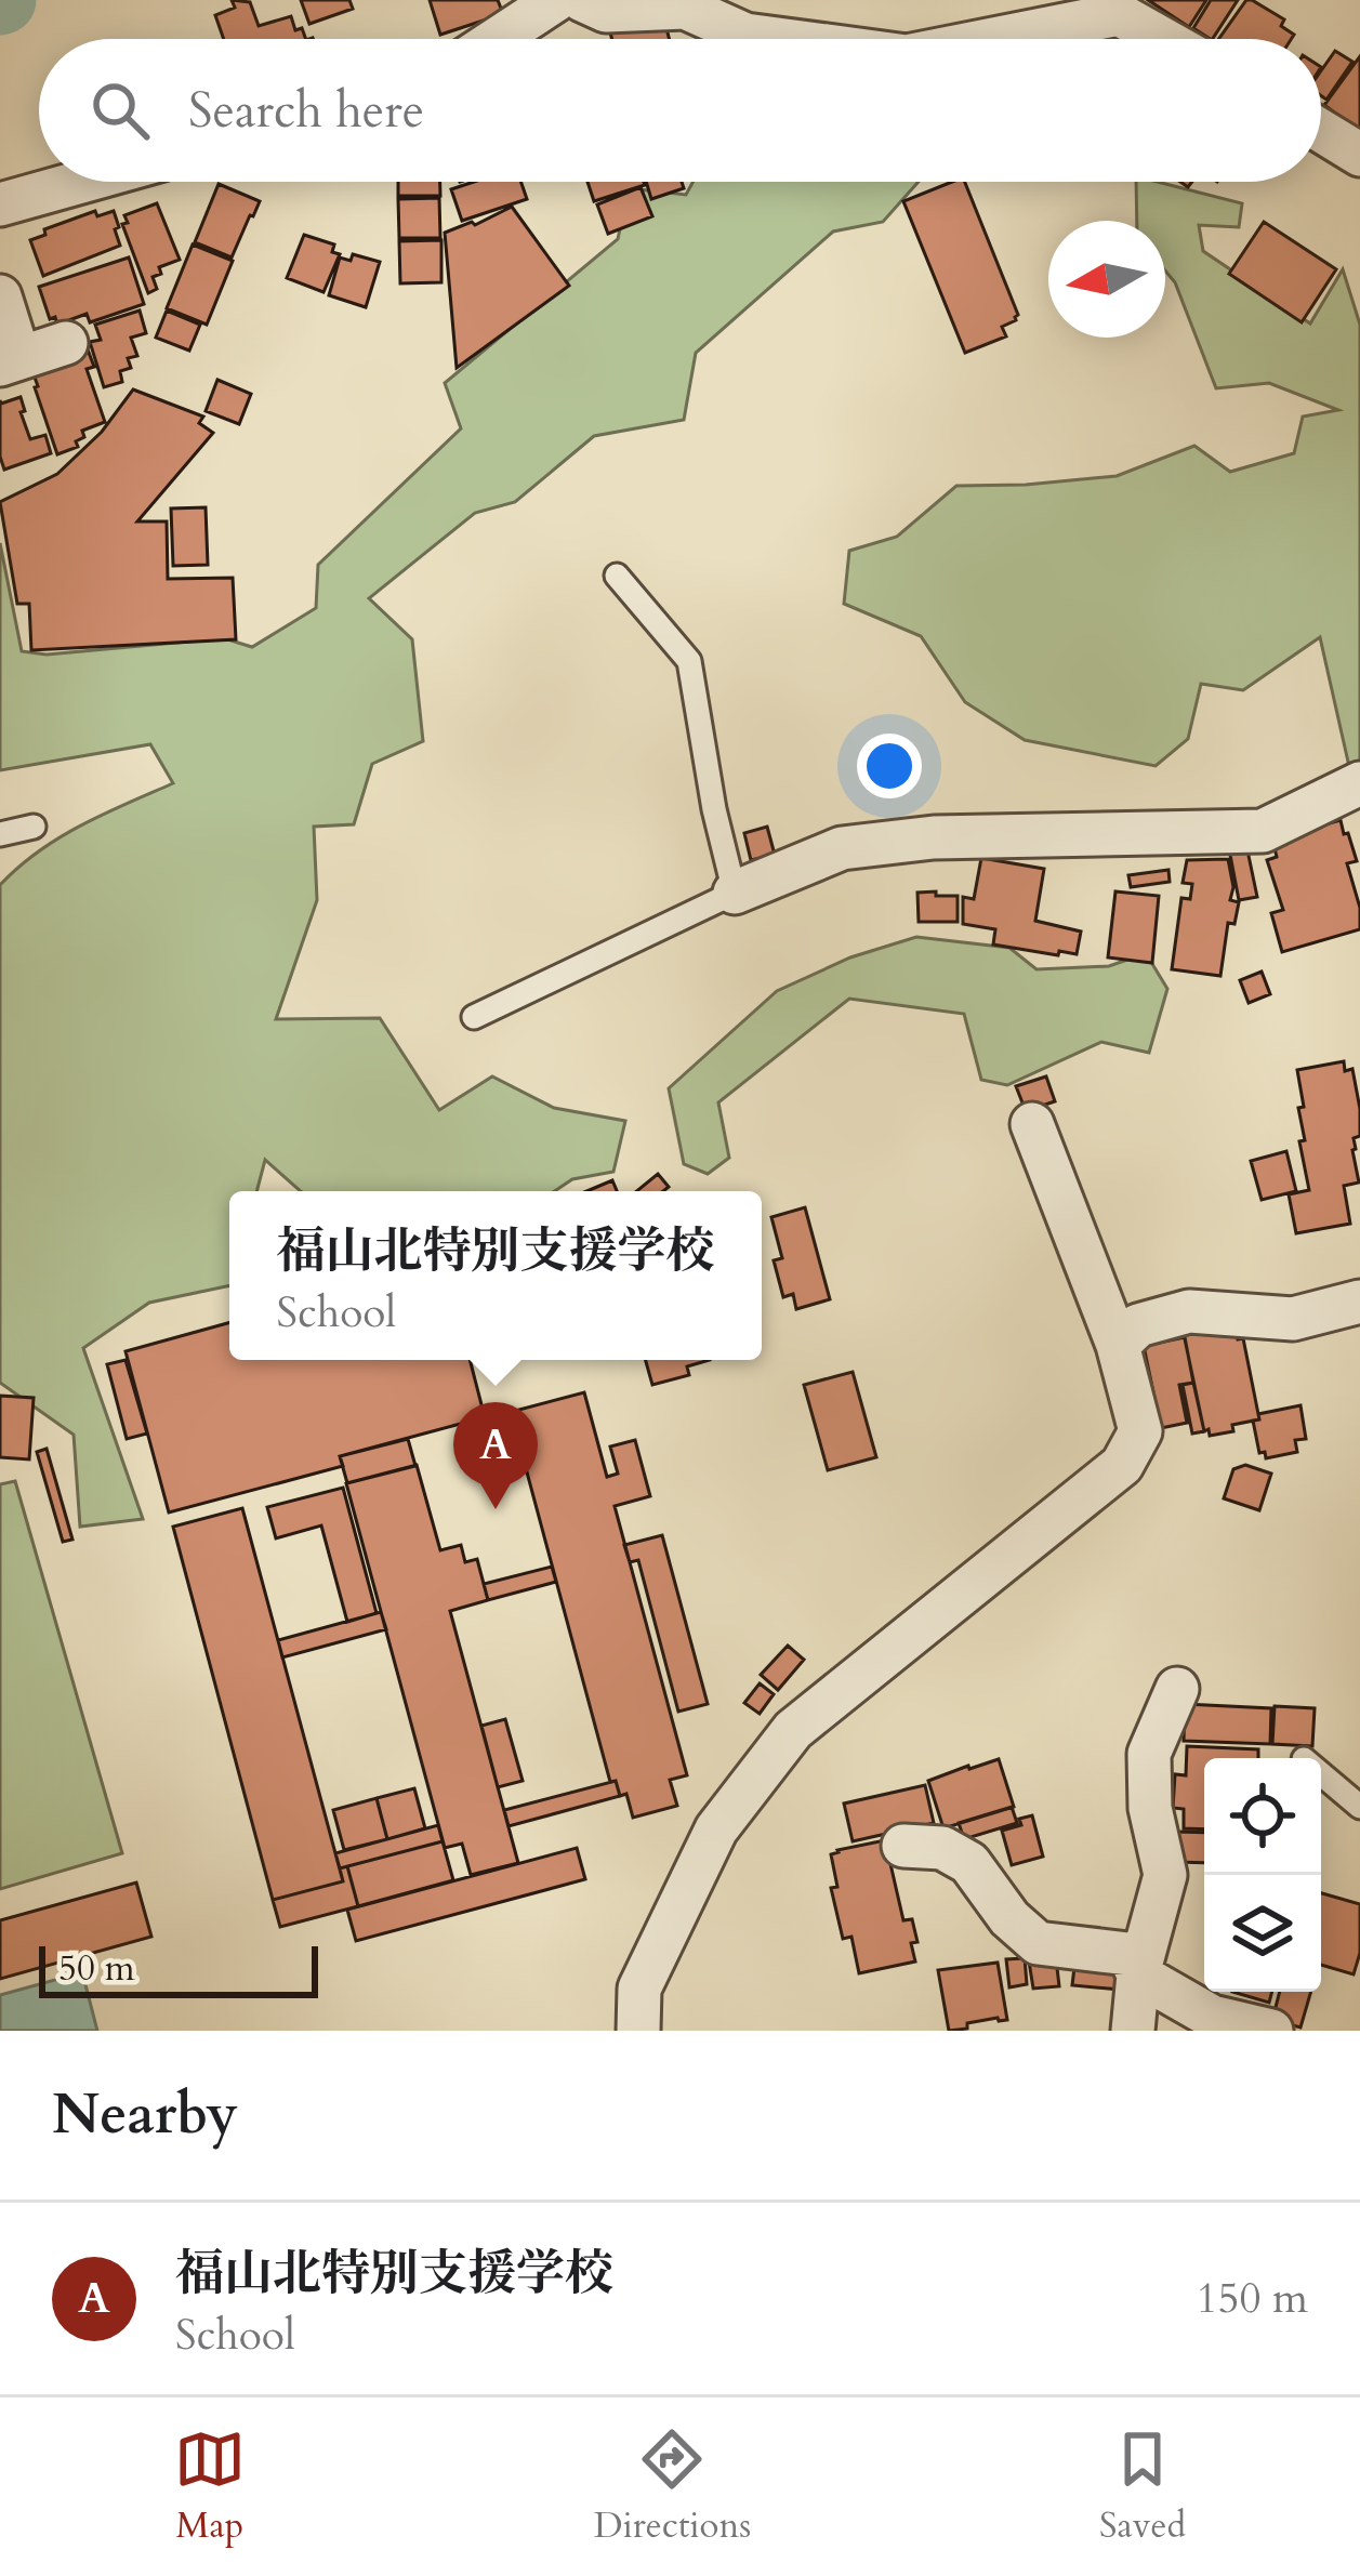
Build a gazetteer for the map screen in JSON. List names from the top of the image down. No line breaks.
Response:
{"scale_bar":"50 m","north":"left","page":{"search":"Search here","popup":["福山北特別支援学校","School"],"pins":"A","scale":"50 m","heading":"Nearby","list":[{"mark":"A","name":"福山北特別支援学校","note":"School","value":"150 m"}],"nav":["Map","Directions","Saved"]}}
